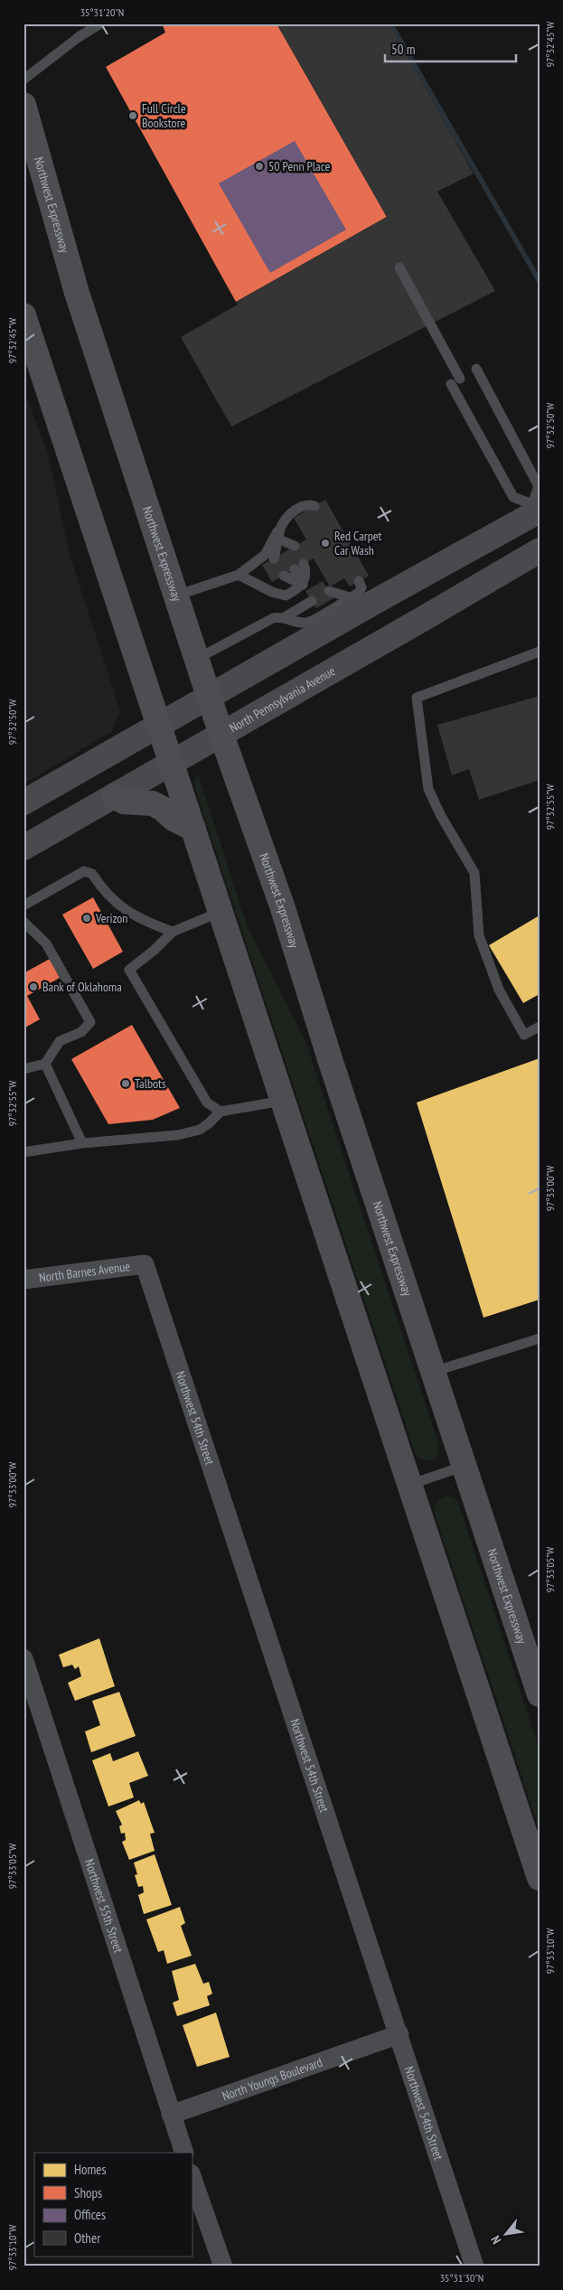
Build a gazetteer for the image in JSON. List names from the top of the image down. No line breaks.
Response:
{"streets":{"highway":["Northwest Expressway"],"main road":["North Pennsylvania Avenue"],"street":["North Barnes Avenue","Northwest 54th Street","Northwest 55th Street","North Youngs Boulevard"]},"crossings":[["Northwest Expressway","North Pennsylvania Avenue"],["North Barnes Avenue","Northwest 54th Street"],["Northwest 54th Street","North Youngs Boulevard"],["Northwest 55th Street","North Youngs Boulevard"]],"places":["Full Circle Bookstore","50 Penn Place","Red Carpet Car Wash","Verizon","Bank of Oklahoma","Talbots"],"legend":["Homes","Shops","Offices","Other"],"scale_bar":"50 m","north":"bottom left","coordinates":["35°31'20\"N","97°32'45\"W","97°32'50\"W","97°32'55\"W","97°33'00\"W","97°33'05\"W","97°33'10\"W","35°31'30\"N"]}
